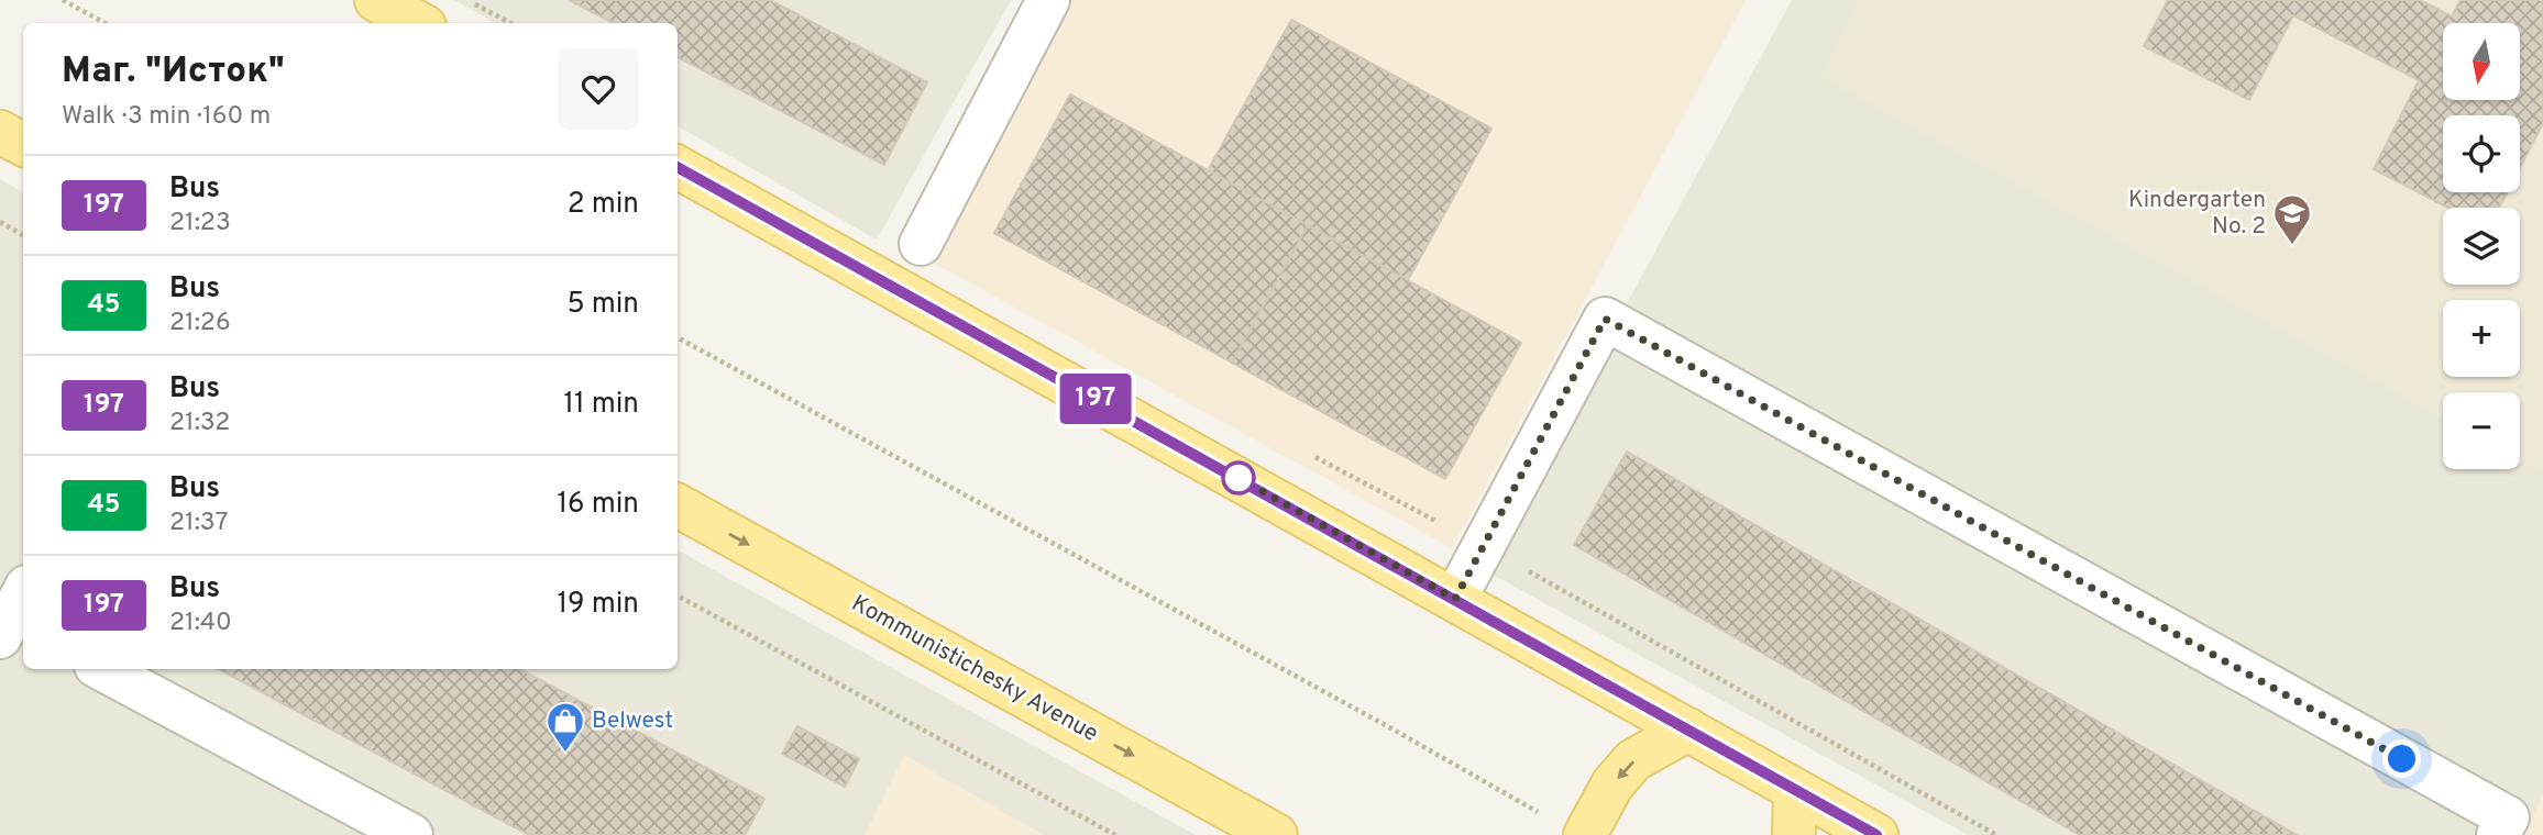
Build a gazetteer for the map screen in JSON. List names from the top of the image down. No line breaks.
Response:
{"streets":{"main road":["Kommunistichesky Avenue"]},"places":{"school or university":["Kindergarten No. 2"],"shop":["Belwest"]},"lines":["bus line 197"],"north":"bottom","page":{"on_map":"197","map_buttons":["+","−"],"heading":["Маг. \"Исток\"","Walk · 3 min · 160 m"],"list":[{"mark":"197","name":"Bus","note":"21:23","value":"2 min"},{"mark":"45","name":"Bus","note":"21:26","value":"5 min"},{"mark":"197","name":"Bus","note":"21:32","value":"11 min"},{"mark":"45","name":"Bus","note":"21:37","value":"16 min"},{"mark":"197","name":"Bus","note":"21:40","value":"19 min"}]}}
